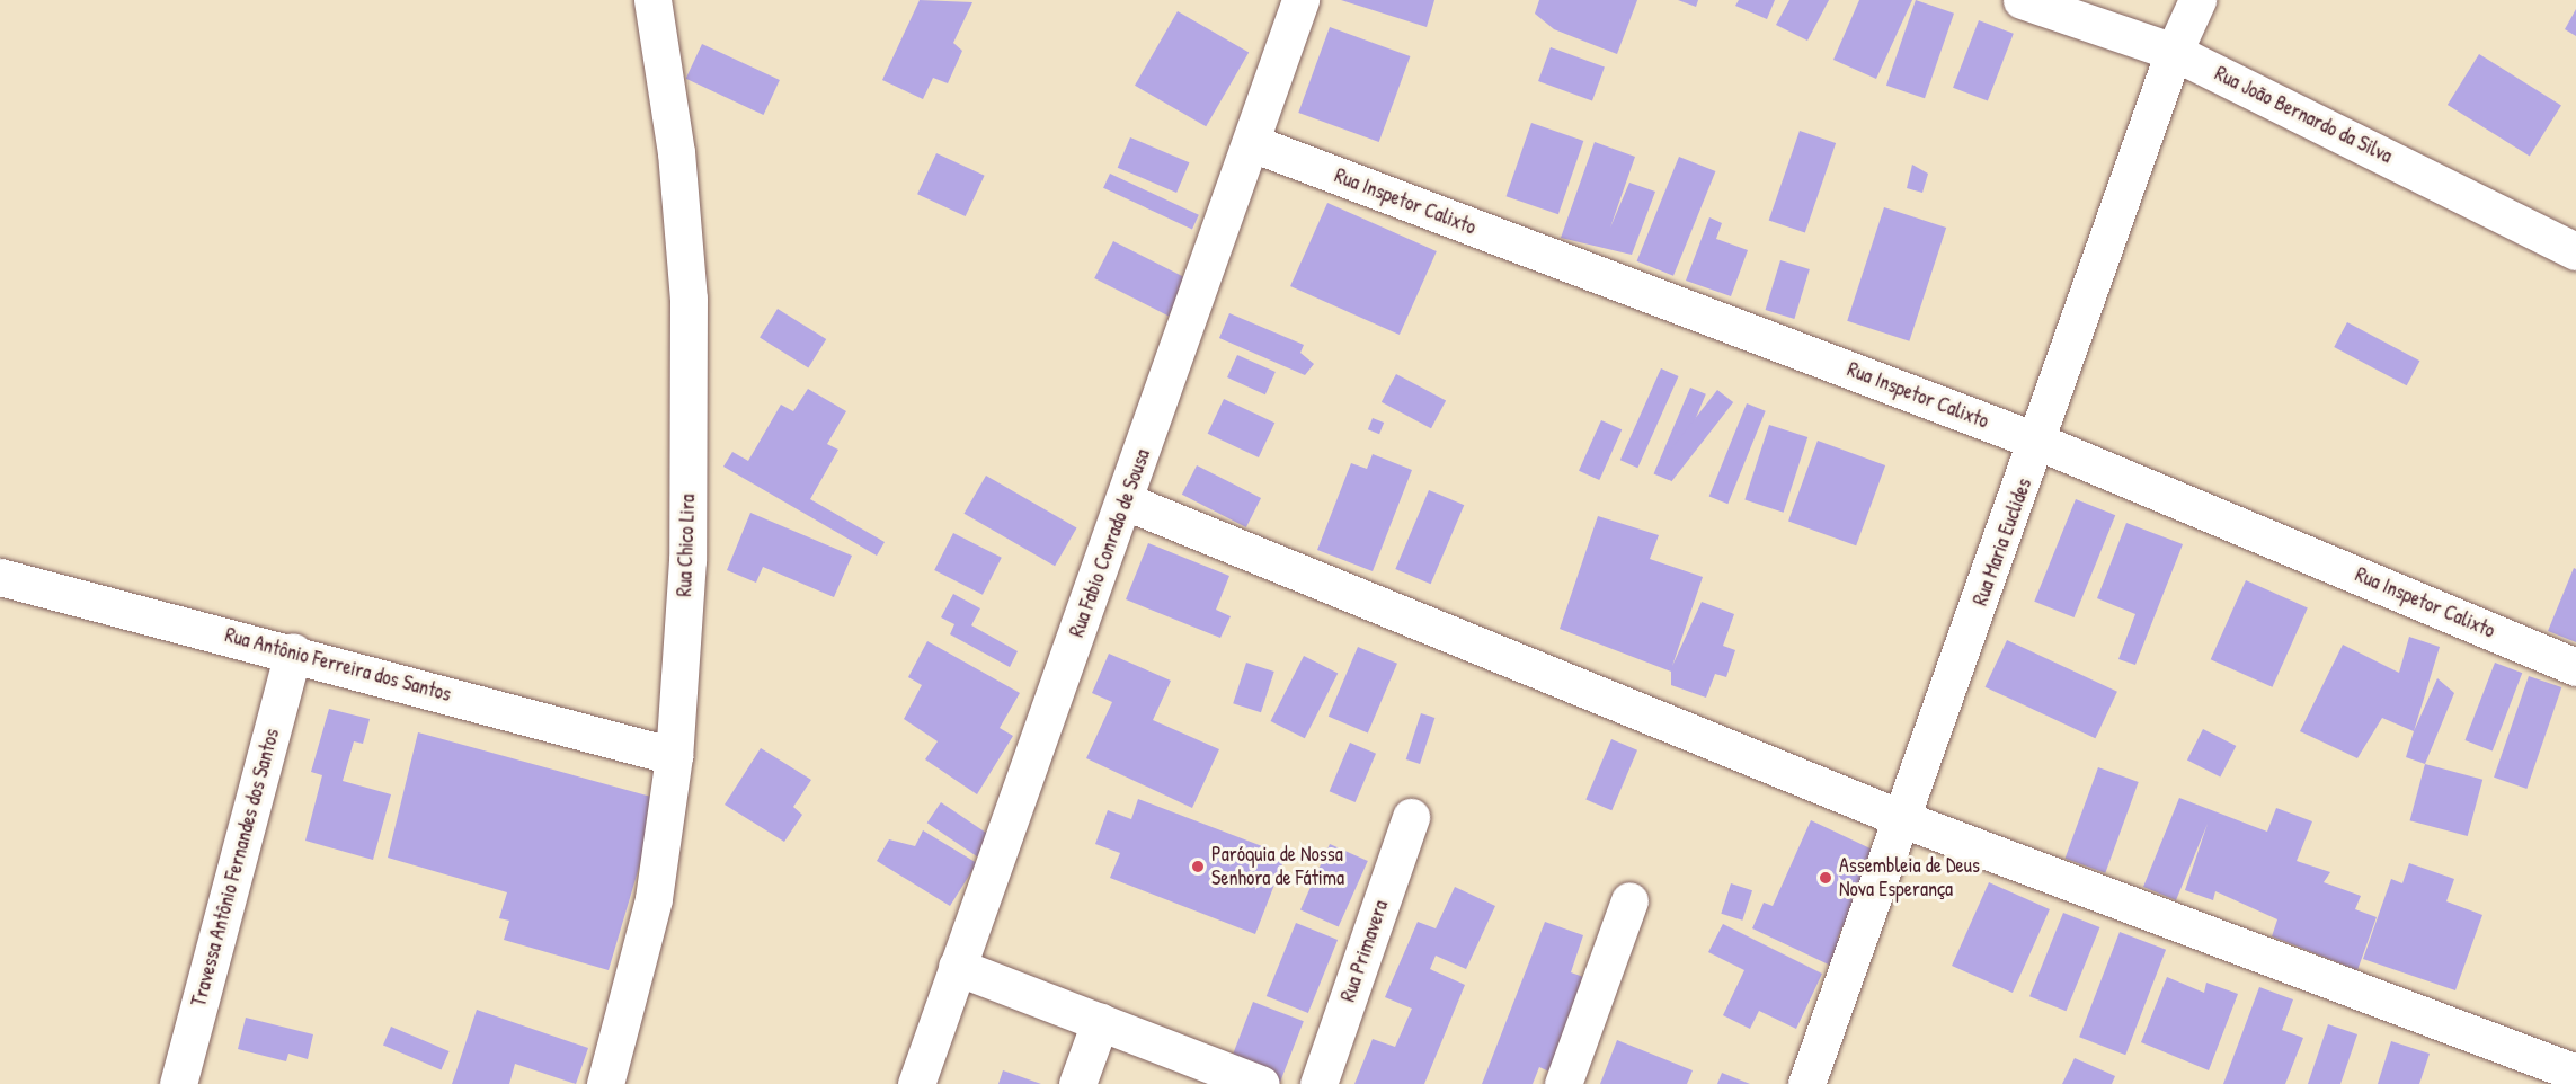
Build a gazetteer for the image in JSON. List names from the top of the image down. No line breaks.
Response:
{"streets":{"street":["Rua João Bernardo da Silva","Rua Inspetor Calixto","Rua Maria Euclides","Rua Fabio Conrado de Sousa","Rua Chico Lira","Rua Antônio Ferreira dos Santos","Travessa Antônio Fernandes dos Santos","Rua Primavera"]},"crossings":[["Rua João Bernardo da Silva","Rua Maria Euclides"],["Rua Inspetor Calixto","Rua Maria Euclides"],["Rua Inspetor Calixto","Rua Fabio Conrado de Sousa"],["Rua Chico Lira","Rua Antônio Ferreira dos Santos"],["Rua Antônio Ferreira dos Santos","Travessa Antônio Fernandes dos Santos"]],"places":["Paróquia de Nossa Senhora de Fátima","Assembleia de Deus Nova Esperança"]}
